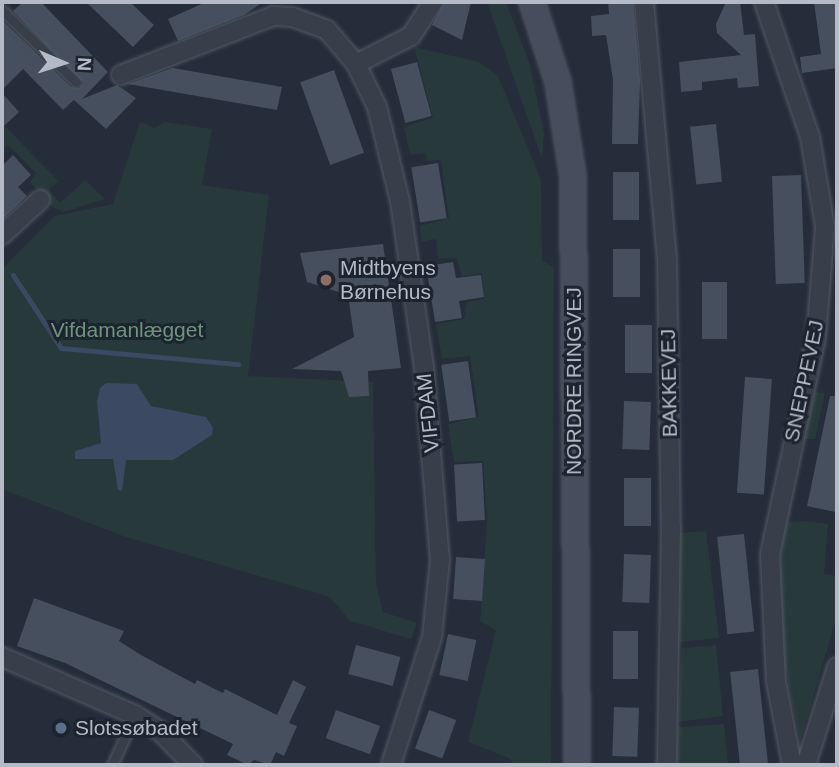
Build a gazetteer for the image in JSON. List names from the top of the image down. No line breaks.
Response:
{"streets":{"main road":["NORDRE RINGVEJ"],"street":["SNEPPEVEJ","BAKKEVEJ","VIFDAM"]},"parks":["Vifdamanlægget"],"places":["Midtbyens Børnehus","Slotssøbadet"],"north":"right"}
